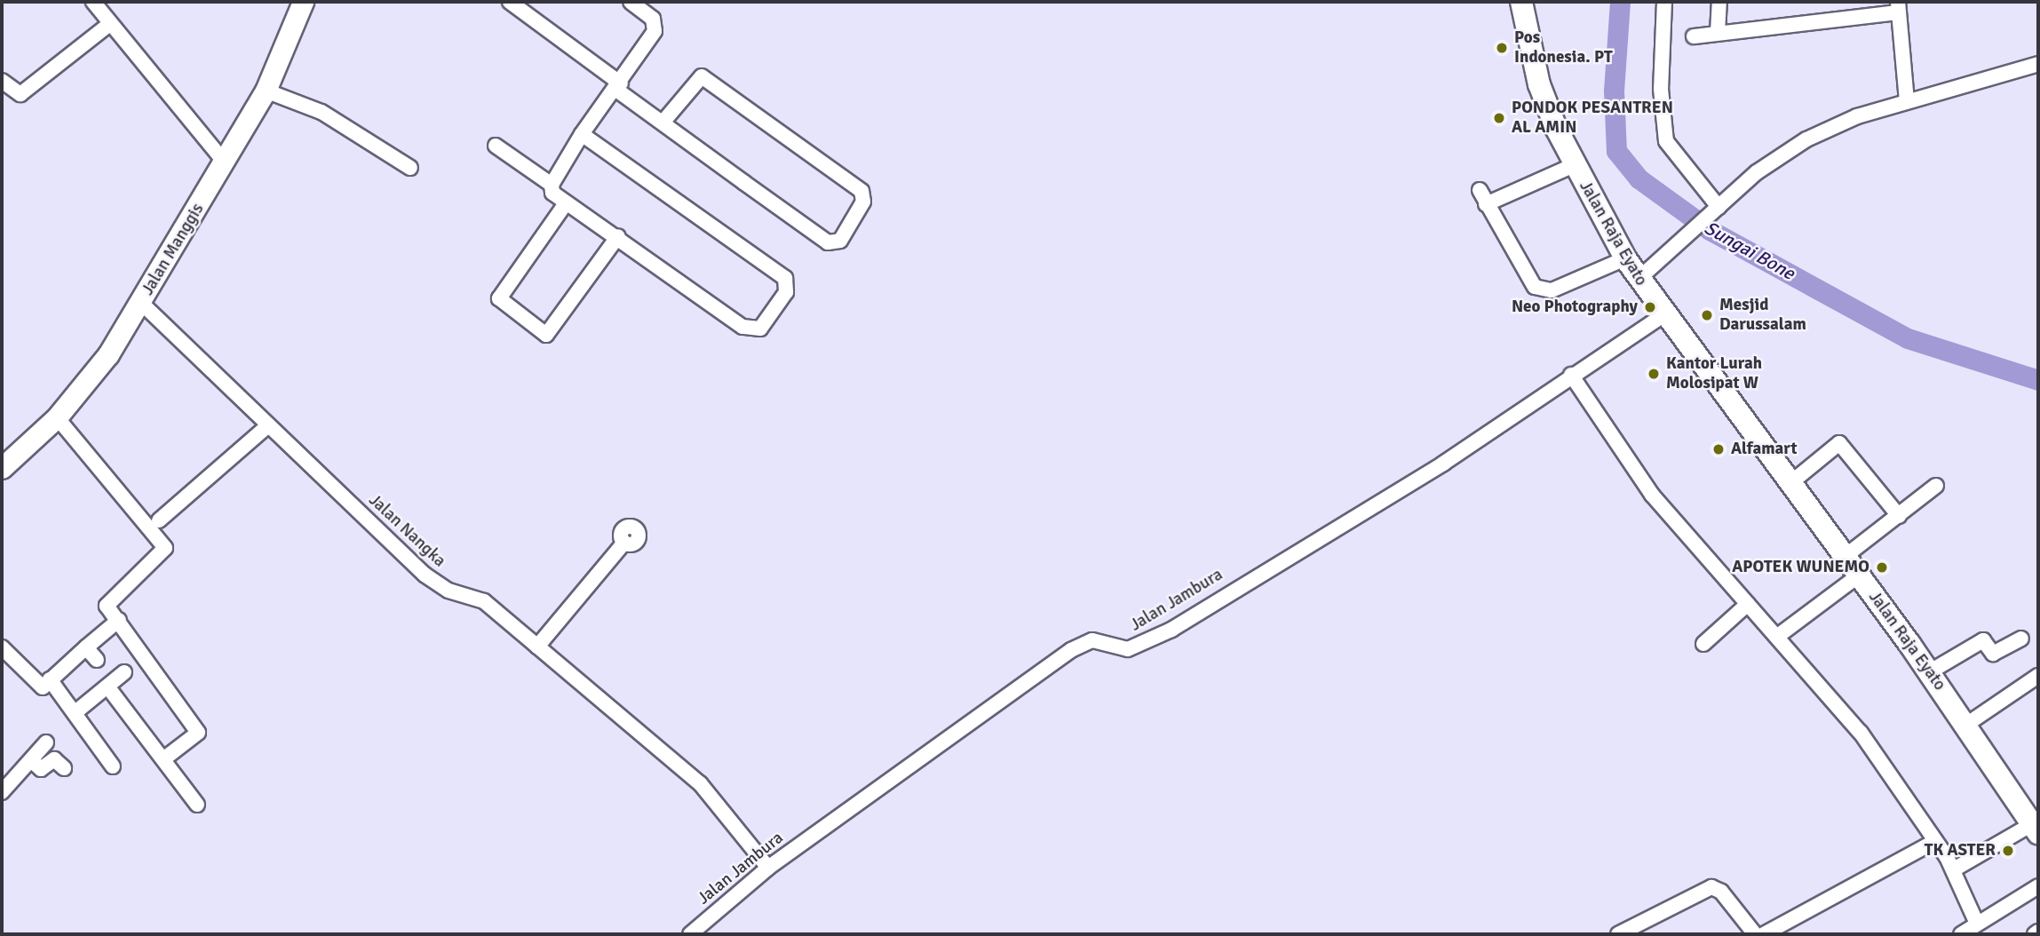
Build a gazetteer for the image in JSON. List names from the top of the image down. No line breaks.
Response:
{"streets":{"main road":["Jalan Raja Eyato"],"street":["Jalan Manggis","Jalan Nangka","Jalan Jambura"]},"crossings":[["Jalan Raja Eyato","Jalan Jambura"],["Jalan Manggis","Jalan Nangka"],["Jalan Nangka","Jalan Jambura"]],"water":["Sungai Bone"],"places":["Pos Indonesia. PT","PONDOK PESANTREN AL AMIN","Neo Photography","Mesjid Darussalam","Kantor Lurah Molosipat W","Alfamart","APOTEK WUNEMO","TK ASTER"]}
